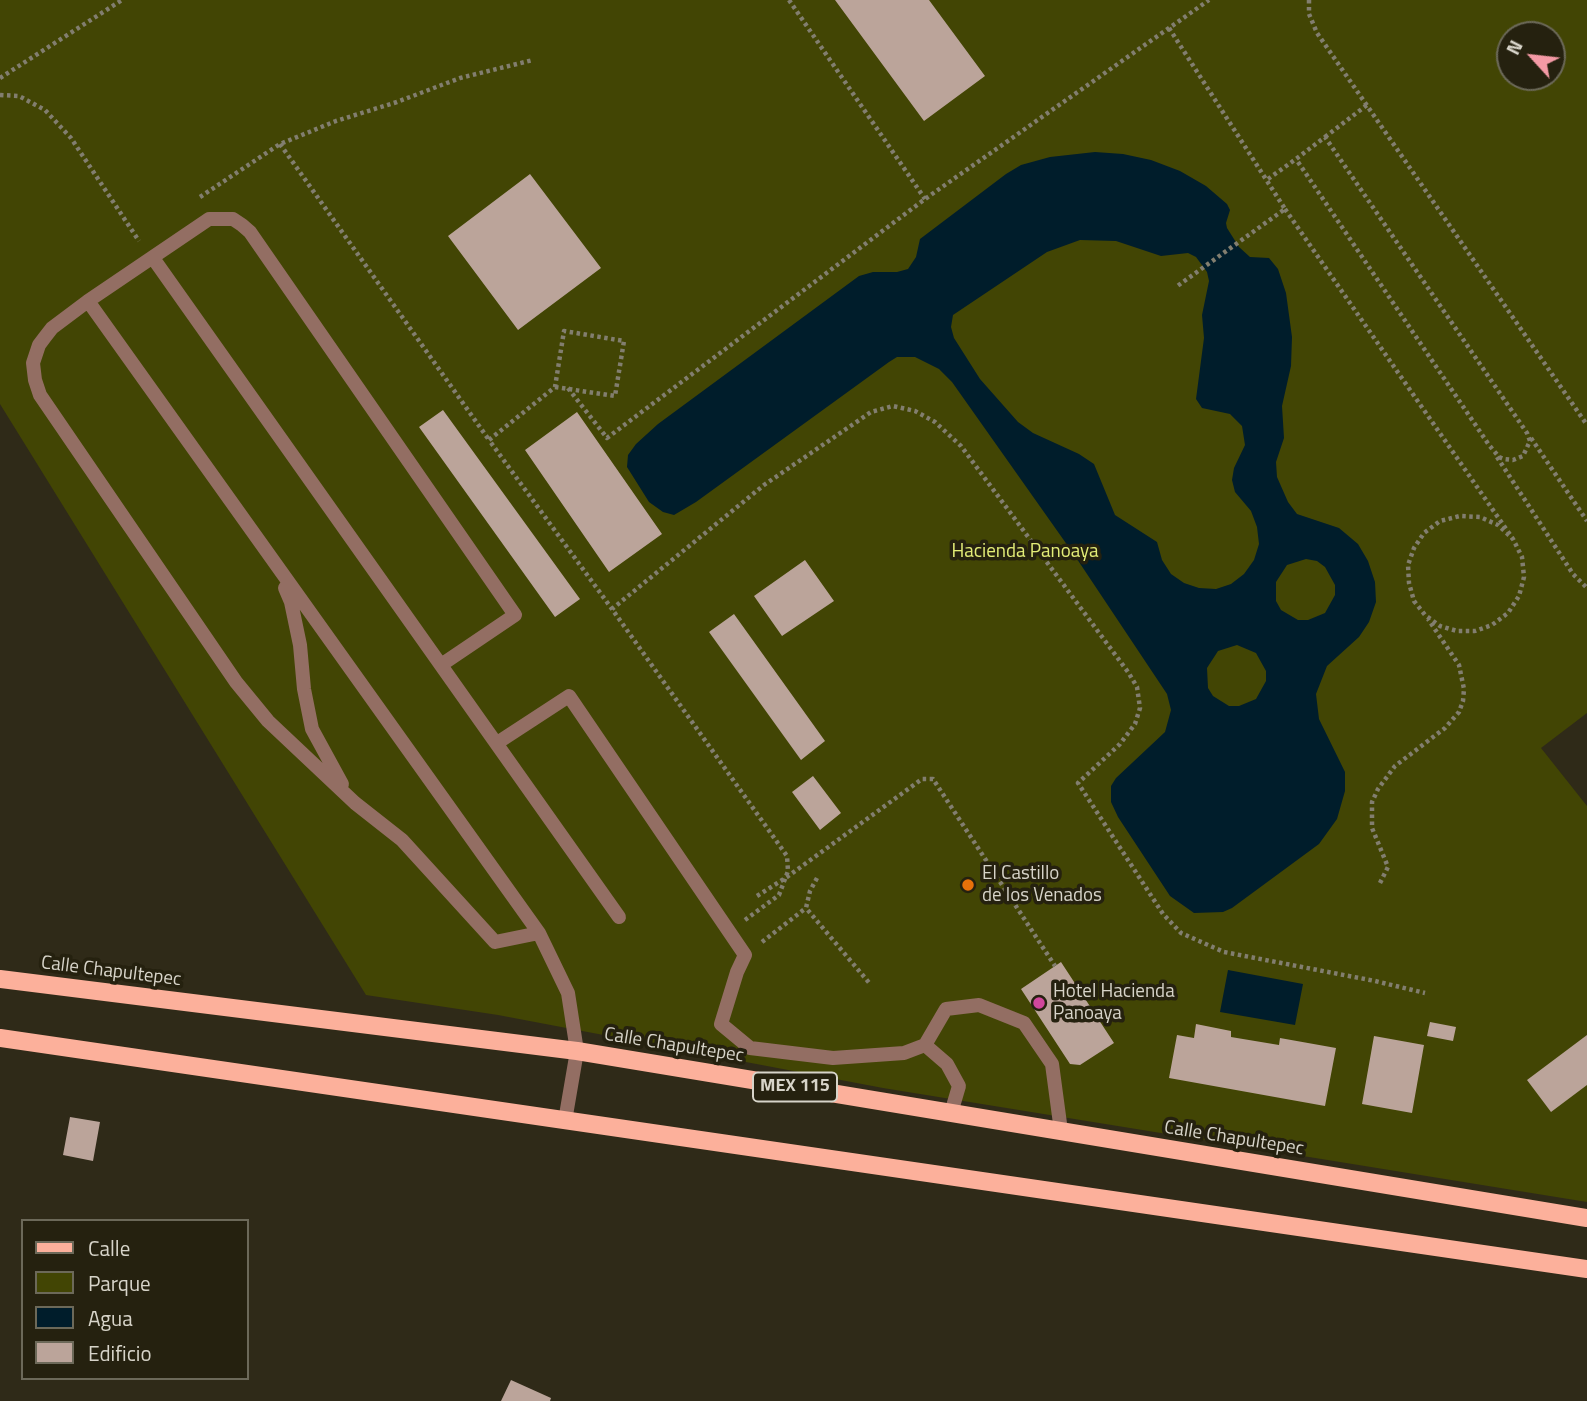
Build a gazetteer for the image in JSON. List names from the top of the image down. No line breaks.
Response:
{"streets":{"main road":["Calle Chapultepec","MEX 115"]},"parks":["Hacienda Panoaya"],"places":["El Castillo de los Venados","Hotel Hacienda Panoaya"],"legend":["Calle","Parque","Agua","Edificio"],"north":"top left"}
